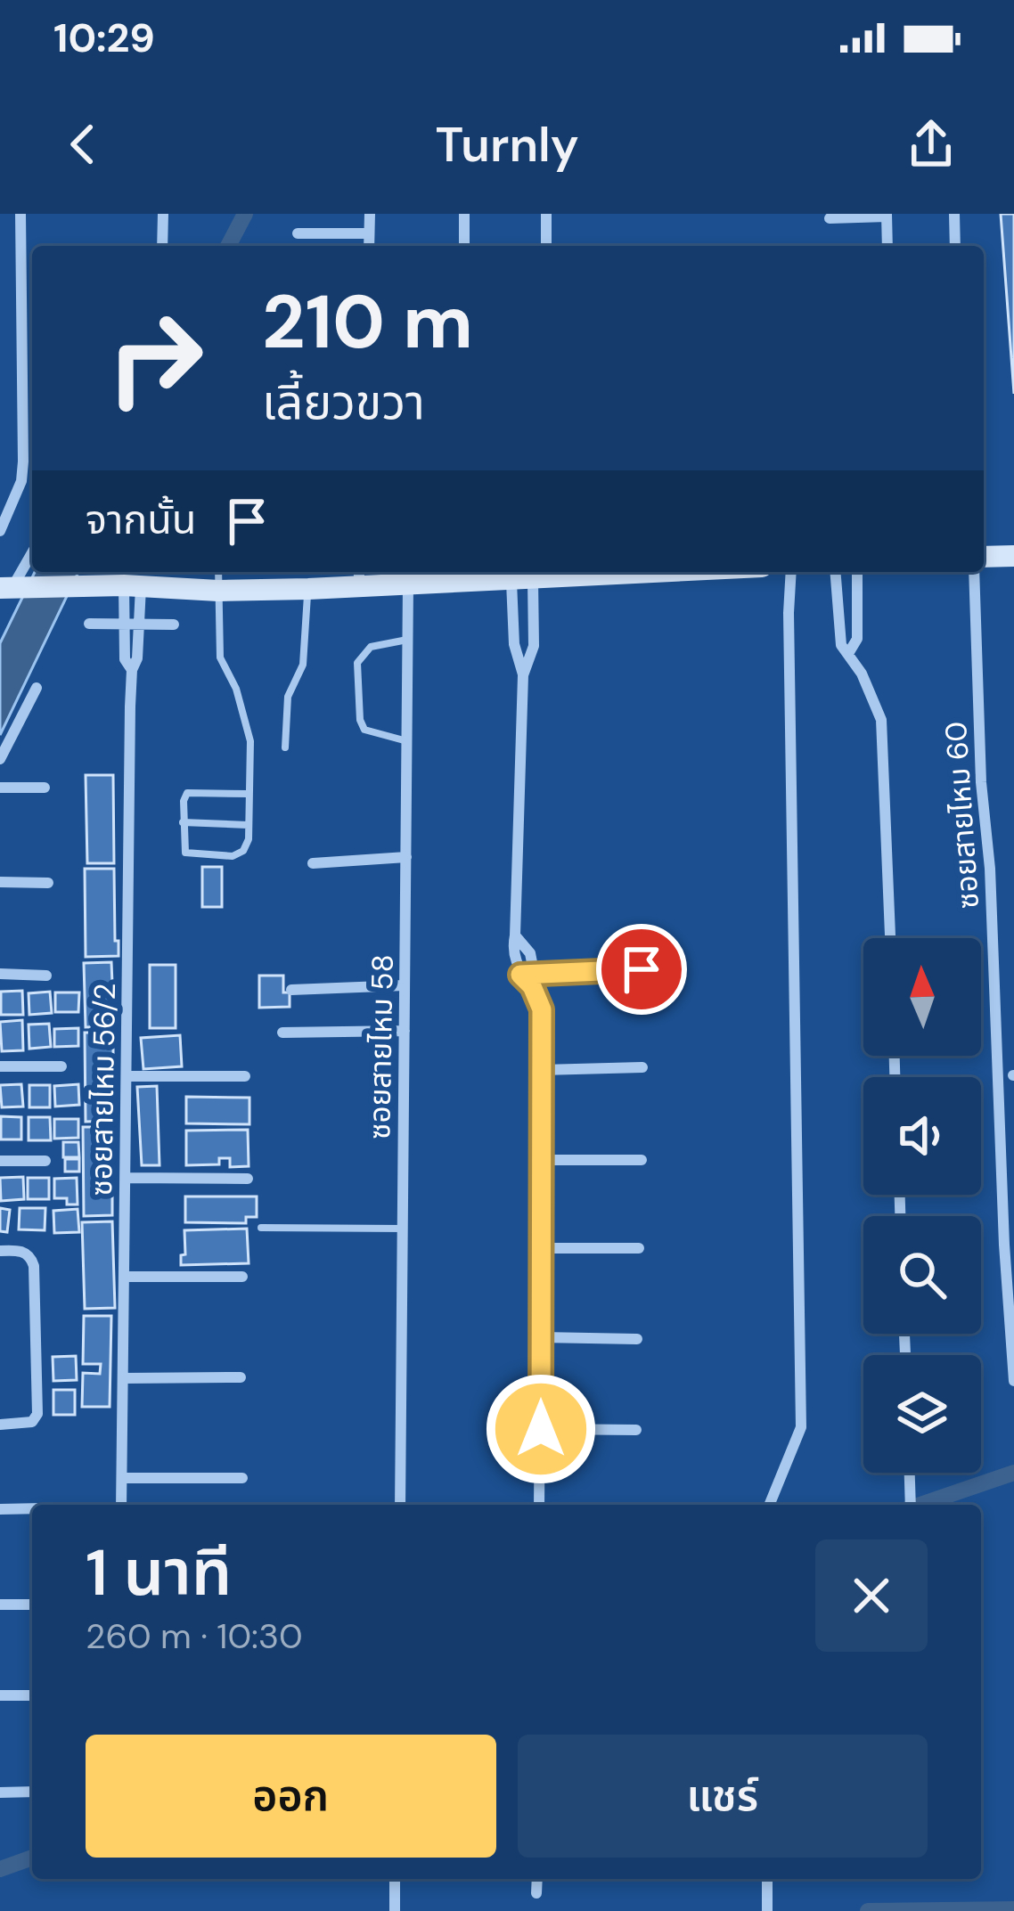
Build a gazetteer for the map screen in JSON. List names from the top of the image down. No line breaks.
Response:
{"streets":{"street":["ซอยสายไหม 60","ซอยสายไหม 58","ซอยสายไหม 56/2"]},"north":"top","page":{"status":"10:29","header":"Turnly","turn":["210 m","เลี้ยวขวา"],"then":"จากนั้น","heading":["1 นาที","260 m · 10:30"],"buttons":["ออก","แชร์"]}}
